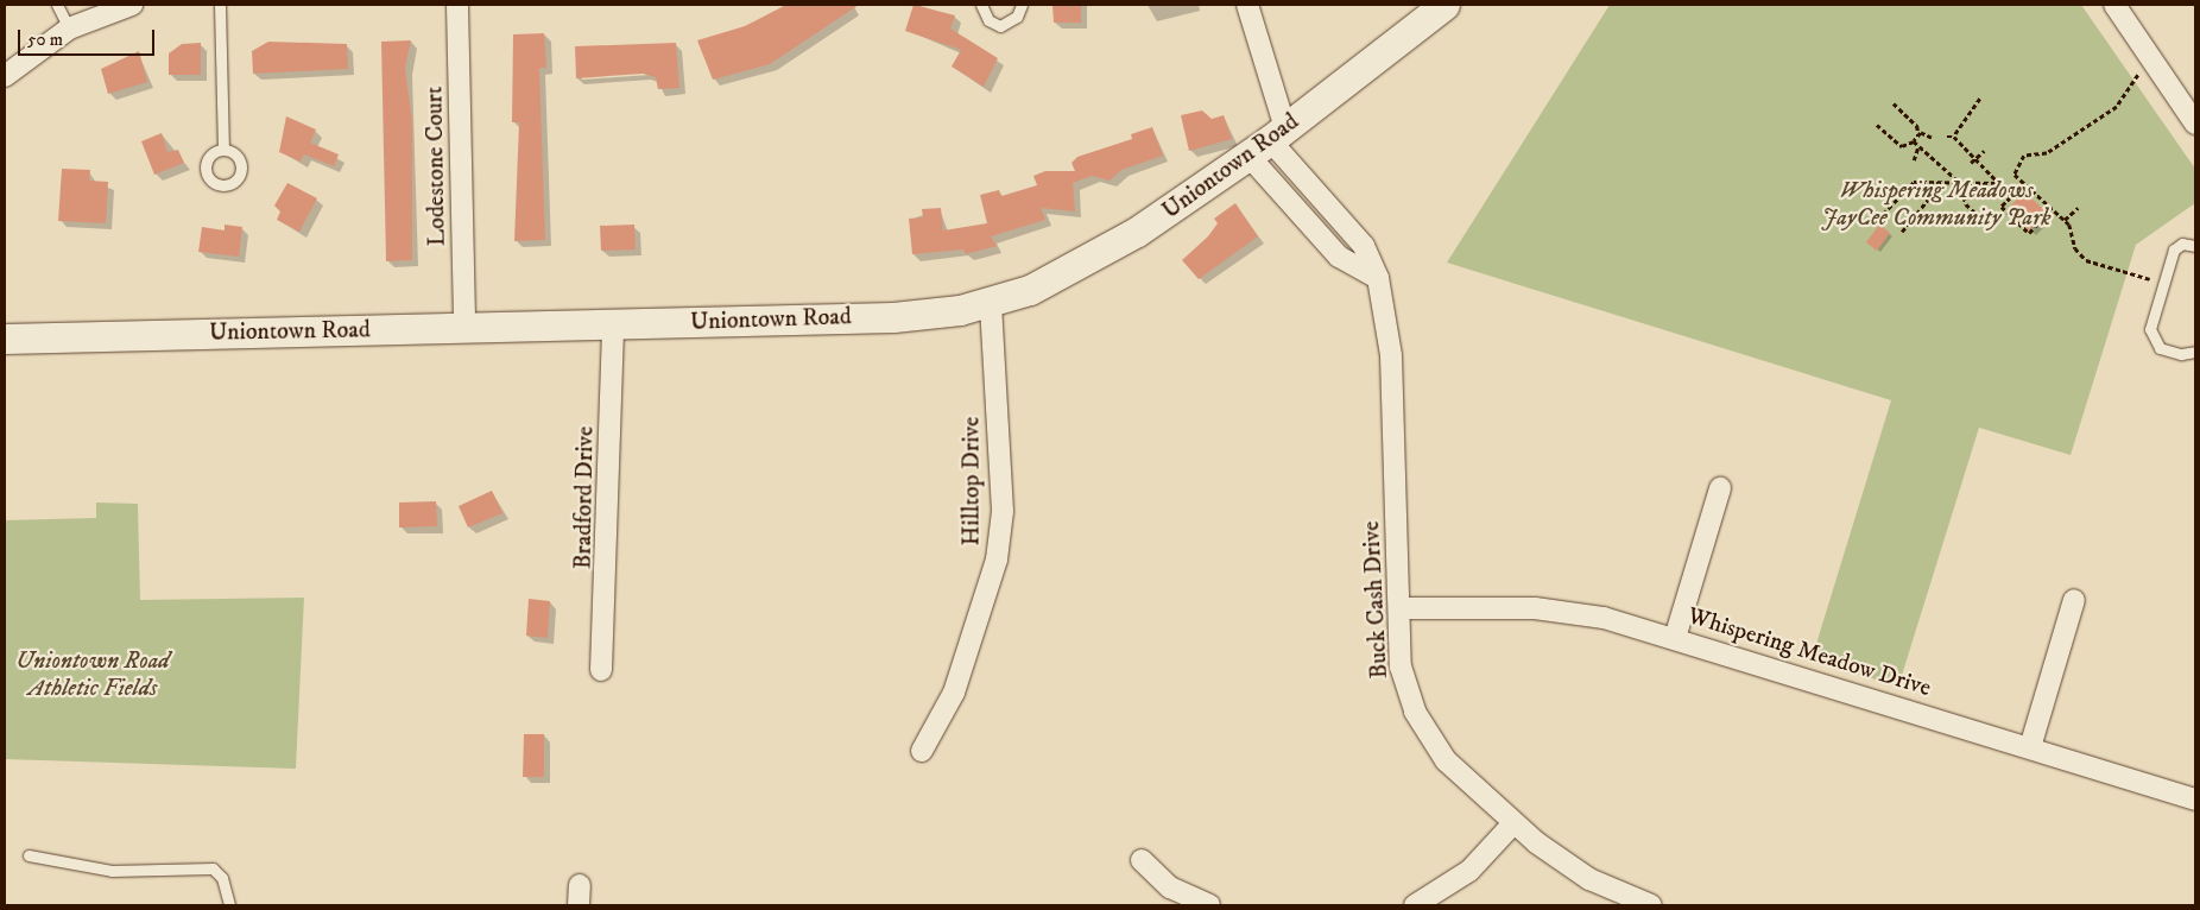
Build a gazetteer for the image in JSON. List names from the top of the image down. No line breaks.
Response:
{"streets":{"main road":["Uniontown Road"],"street":["Lodestone Court","Hilltop Drive","Bradford Drive","Buck Cash Drive","Whispering Meadow Drive"]},"crossings":[["Lodestone Court","Uniontown Road"],["Uniontown Road","Hilltop Drive"],["Uniontown Road","Bradford Drive"],["Uniontown Road","Buck Cash Drive"],["Buck Cash Drive","Whispering Meadow Drive"]],"parks":["Whispering Meadows JayCee Community Park","Uniontown Road Athletic Fields"],"scale_bar":"50 m"}
